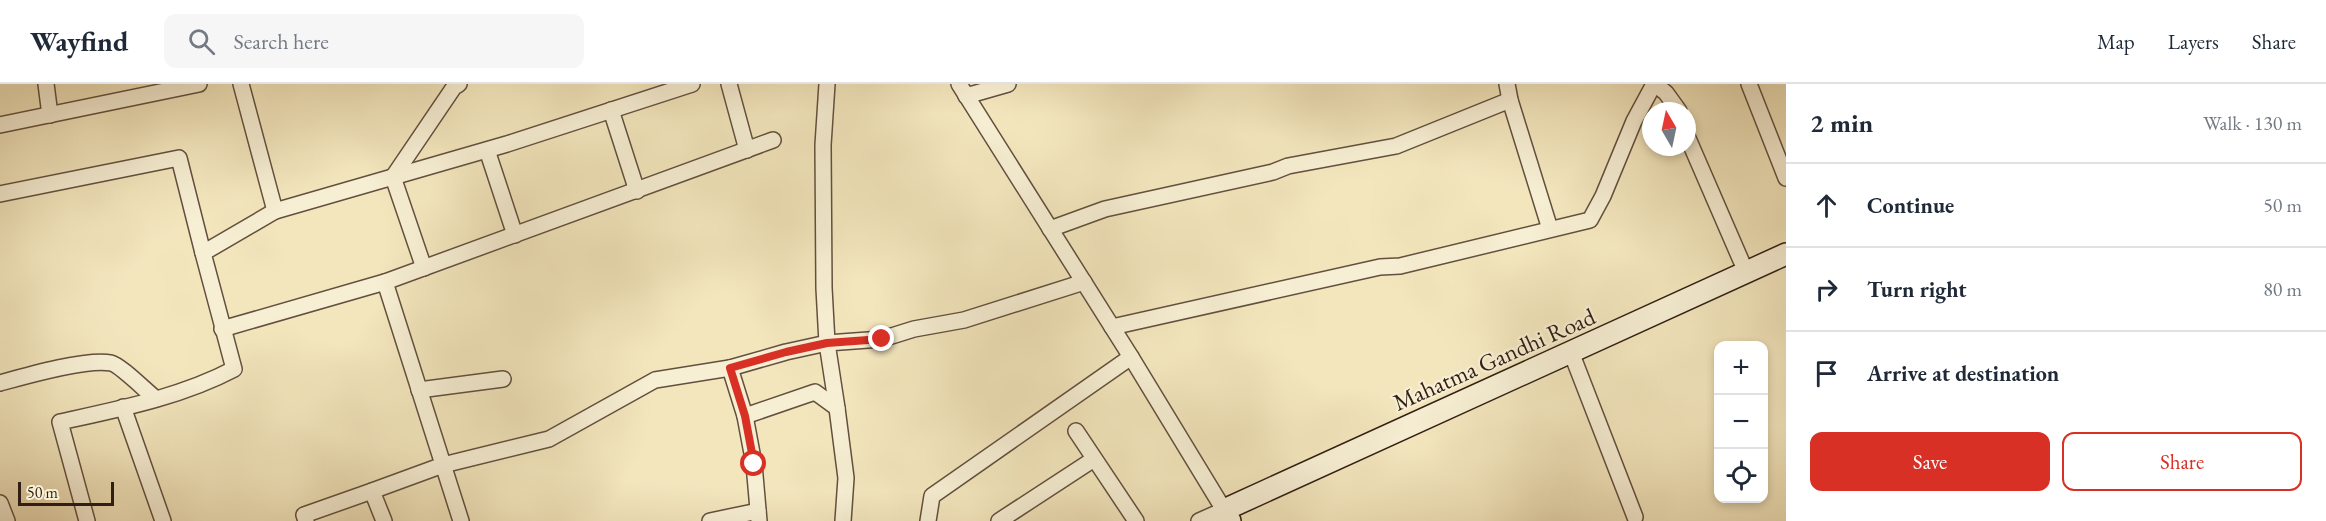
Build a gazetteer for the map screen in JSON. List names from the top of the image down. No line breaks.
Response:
{"streets":{"street":["Mahatma Gandhi Road"]},"scale_bar":"50 m","north":"top","page":{"header":"Wayfind","search":"Search here","nav":["Map","Layers","Share"],"heading":["2 min","Walk · 130 m"],"list":[["Continue","50 m"],["Turn right","80 m"],"Arrive at destination"],"map_buttons":["+","−"],"buttons":["Save","Share"],"scale":"50 m"}}
